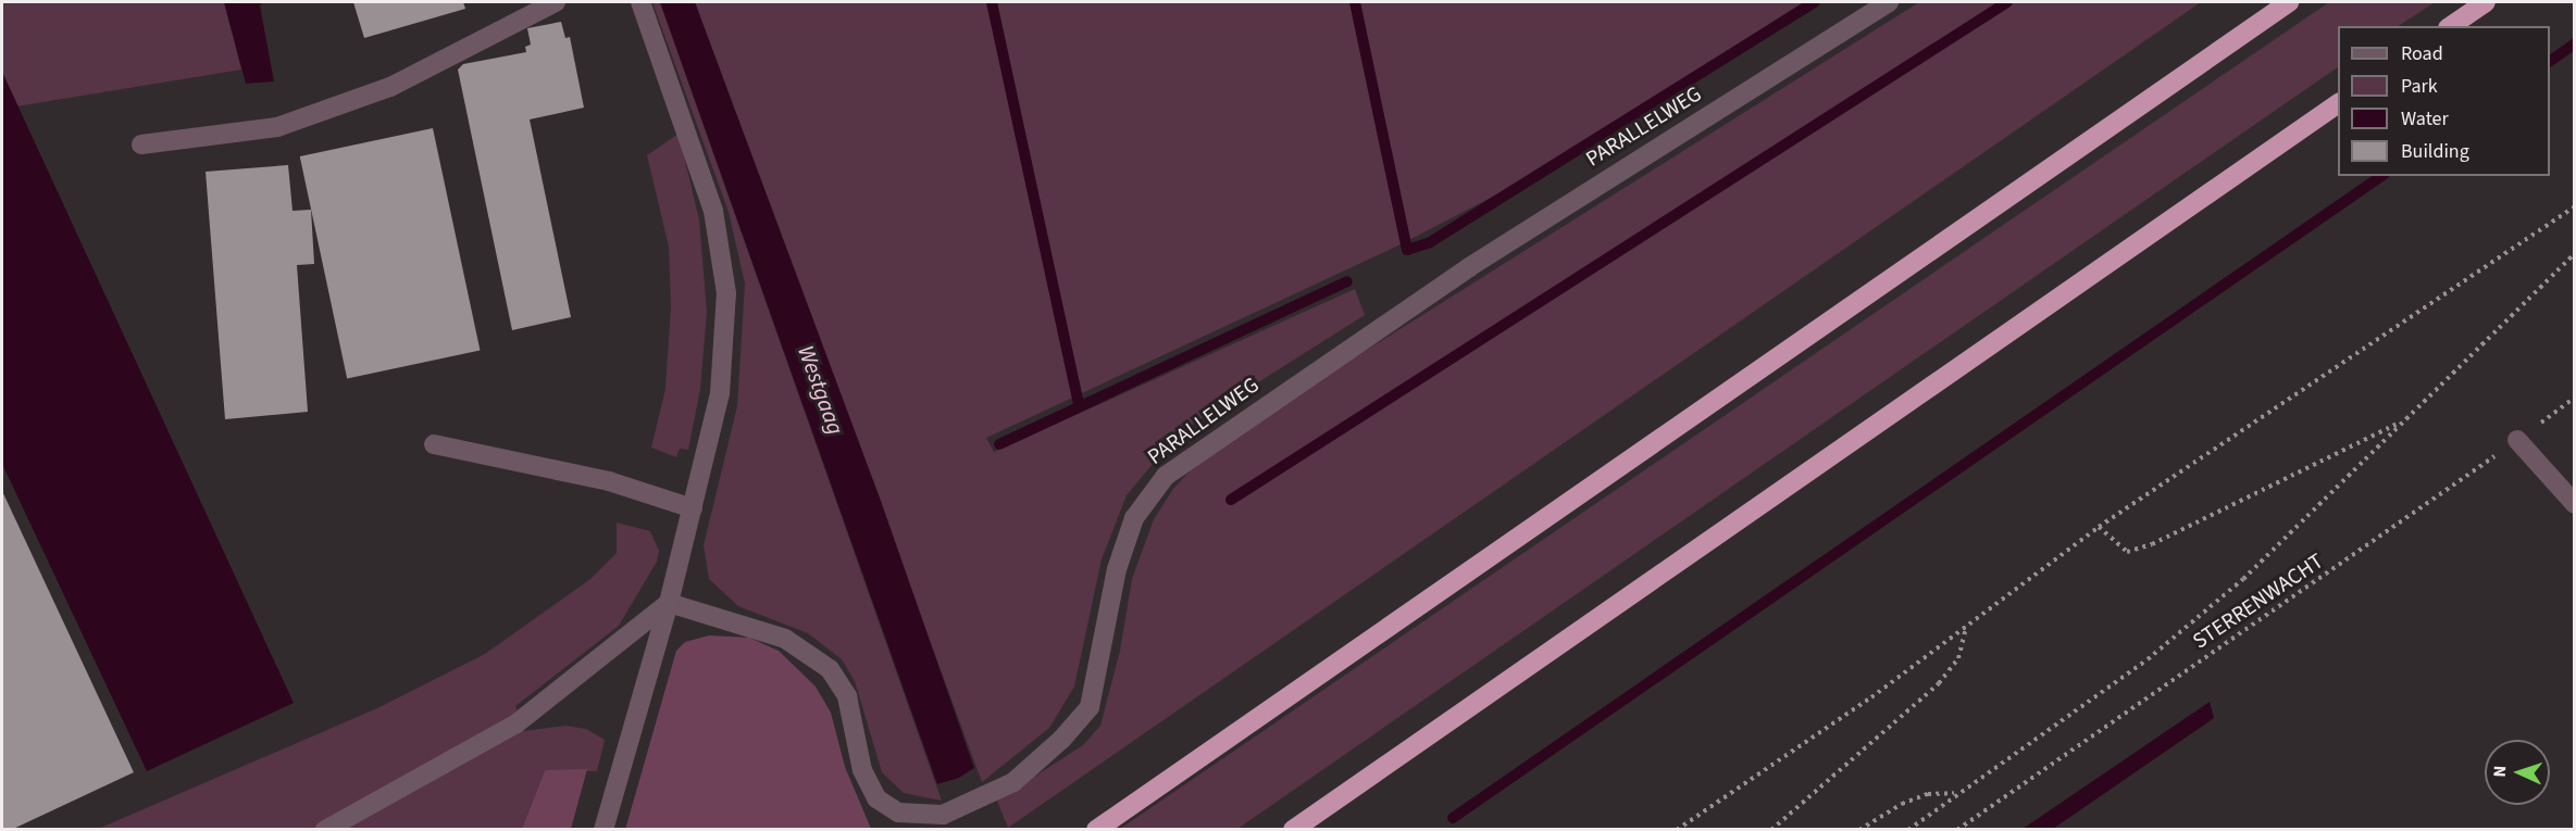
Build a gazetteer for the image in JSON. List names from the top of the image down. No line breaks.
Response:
{"streets":{"street":["PARALLELWEG"],"path":["STERRENWACHT"]},"water":["Westgaag"],"legend":["Road","Park","Water","Building"],"north":"left"}
